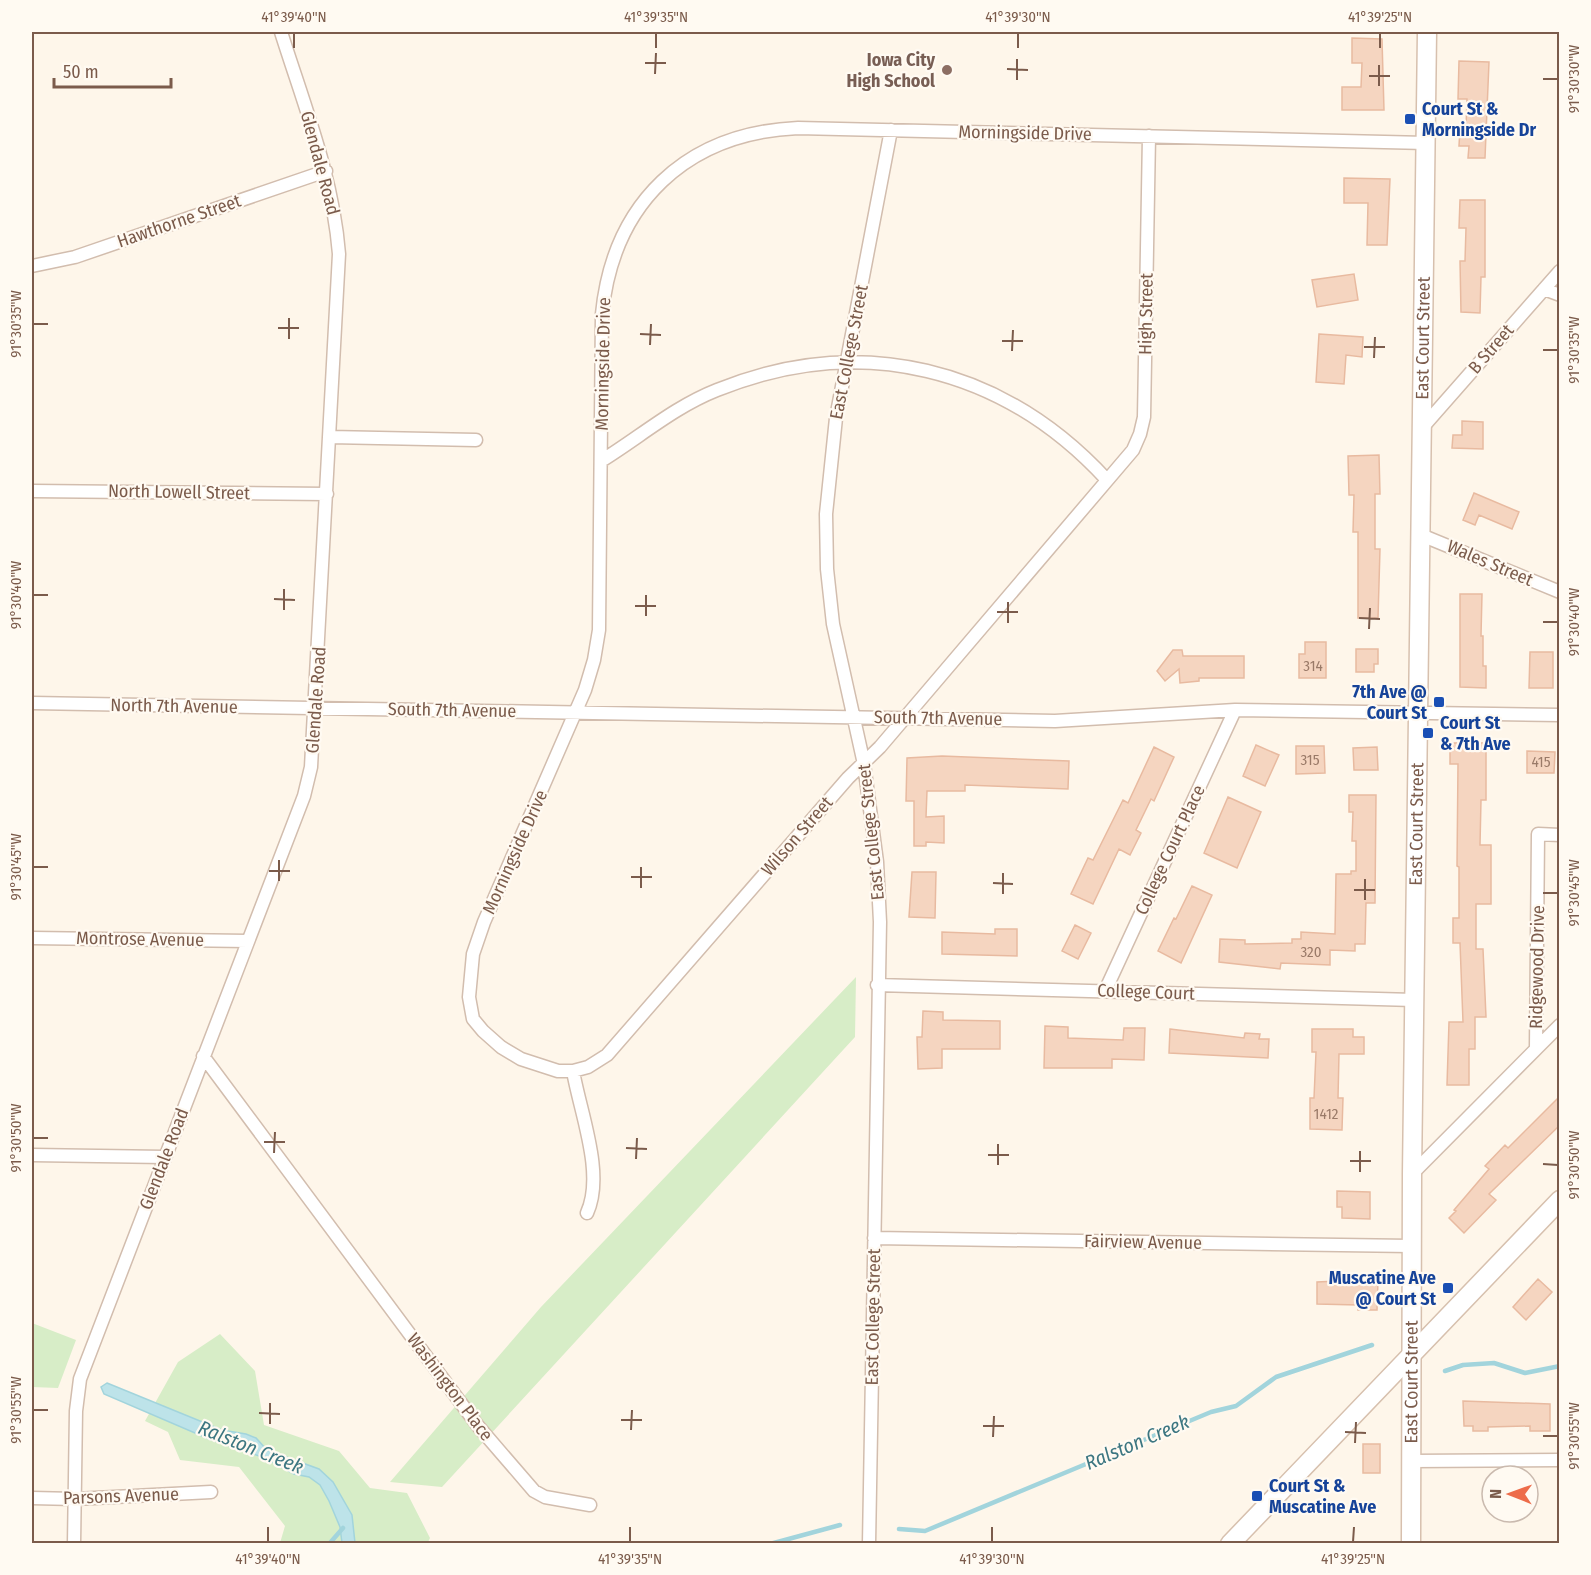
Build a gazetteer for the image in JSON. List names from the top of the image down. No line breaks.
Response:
{"streets":{"street":["Morningside Drive","Glendale Road","Hawthorne Street","High Street","East Court Street","B Street","East College Street","North Lowell Street","Wales Street","North 7th Avenue","South 7th Avenue","Wilson Street","College Court Place","Montrose Avenue","Ridgewood Drive","College Court","Fairview Avenue","Washington Place","Parsons Avenue"]},"crossings":[["Morningside Drive","High Street"],["Morningside Drive","East Court Street"],["Morningside Drive","East College Street"],["Morningside Drive","South 7th Avenue"],["Morningside Drive","Wilson Street"],["Glendale Road","Hawthorne Street"],["Glendale Road","North Lowell Street"],["Glendale Road","North 7th Avenue"],["Glendale Road","South 7th Avenue"],["Glendale Road","Montrose Avenue"],["Glendale Road","Washington Place"],["Glendale Road","Parsons Avenue"],["High Street","Wilson Street"],["East Court Street","B Street"],["East Court Street","Wales Street"],["East Court Street","South 7th Avenue"],["East Court Street","Ridgewood Drive"],["East Court Street","College Court"],["East Court Street","Fairview Avenue"],["East College Street","South 7th Avenue"],["East College Street","Wilson Street"],["East College Street","College Court"],["East College Street","Fairview Avenue"],["North 7th Avenue","South 7th Avenue"],["South 7th Avenue","Wilson Street"],["South 7th Avenue","College Court Place"],["College Court Place","College Court"]],"water":["Ralston Creek"],"places":{"other":["Iowa City High School"],"transit":["Court St & Morningside Dr","7th Ave @ Court St","Court St & 7th Ave","Muscatine Ave @ Court St","Court St & Muscatine Ave"]},"house_numbers":["314","315","415","320","1412"],"scale_bar":"50 m","north":"left","coordinates":["41°39'40\"N","41°39'35\"N","41°39'30\"N","41°39'25\"N","91°30'30\"W","91°30'35\"W","91°30'40\"W","91°30'45\"W","91°30'50\"W","91°30'55\"W"]}
